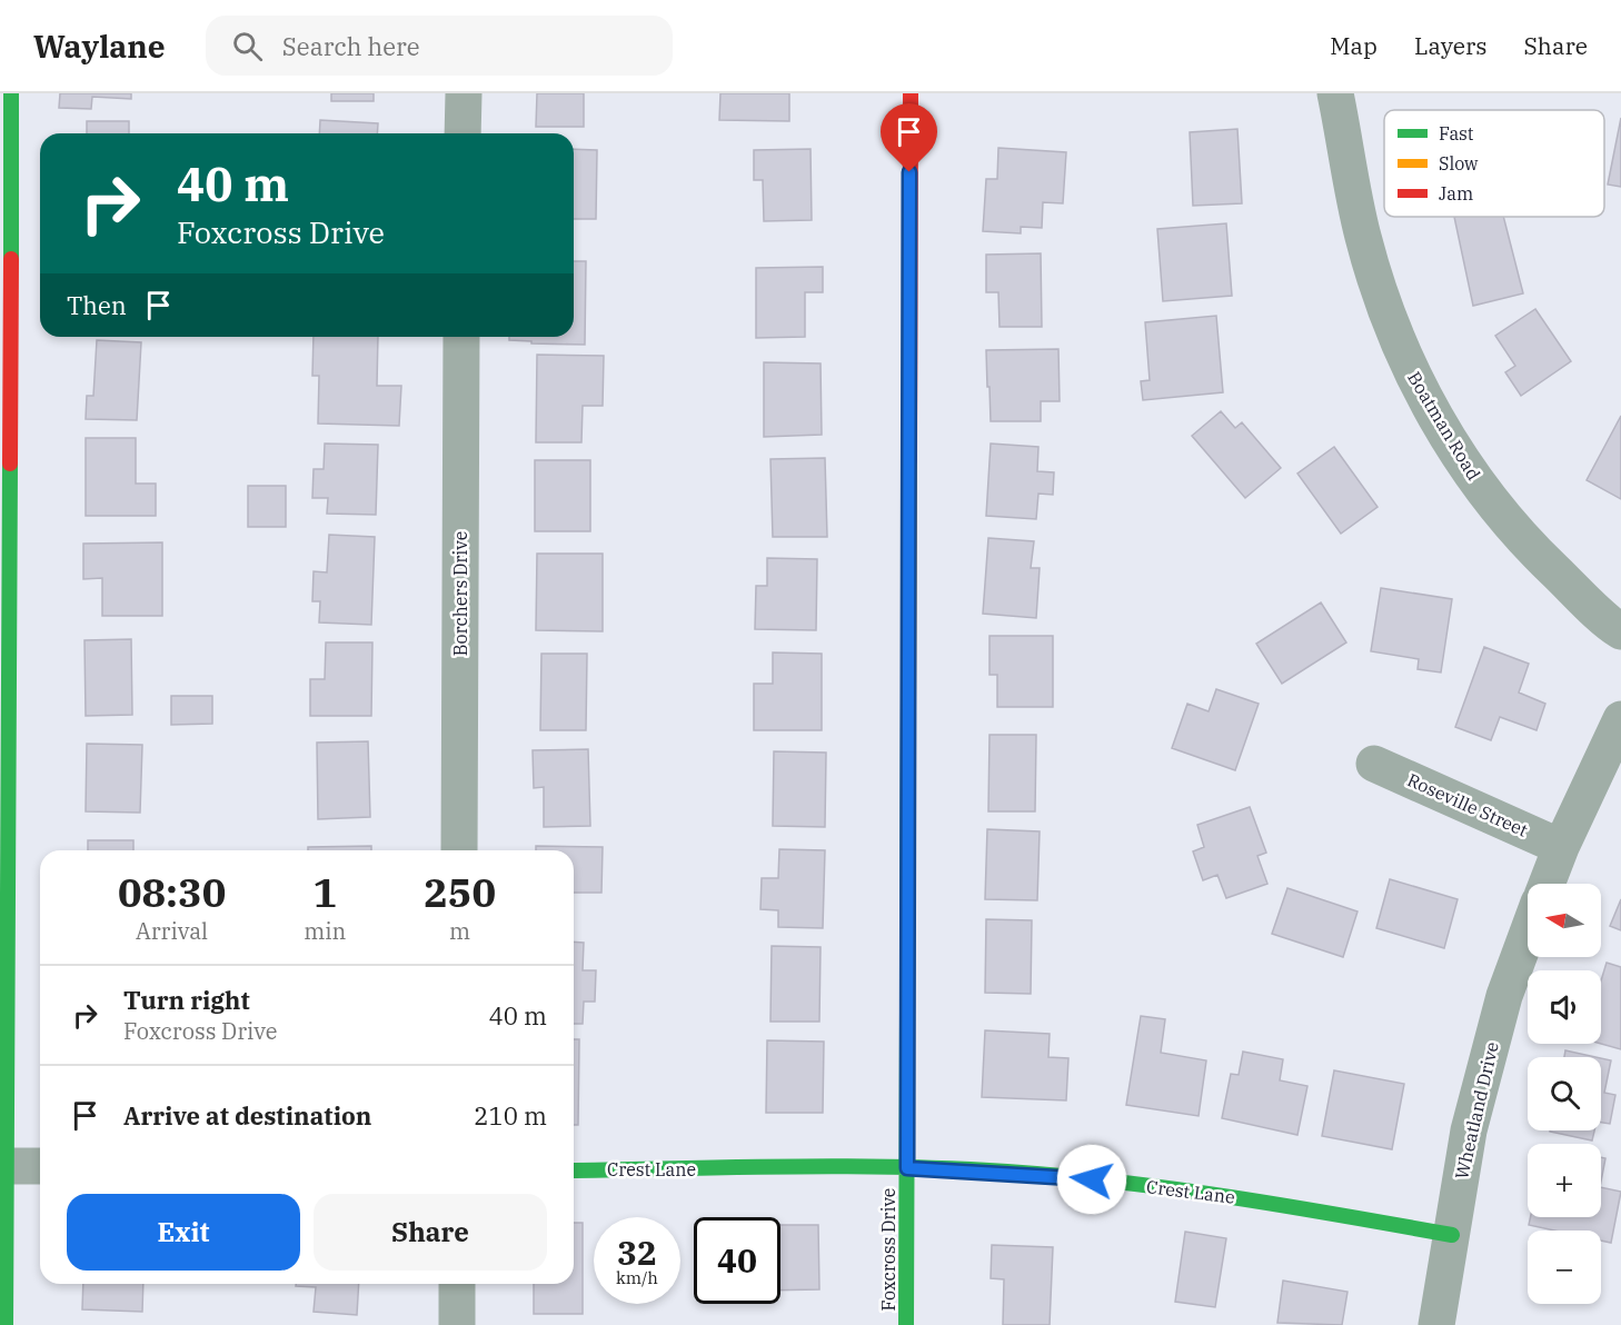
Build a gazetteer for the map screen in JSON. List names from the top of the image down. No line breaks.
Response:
{"streets":{"street":["Boatman Road","Borchers Drive","Roseville Street","Wheatland Drive","Crest Lane","Foxcross Drive"]},"crossings":[["Wheatland Drive","Crest Lane"],["Crest Lane","Foxcross Drive"]],"legend":["Fast","Slow","Jam"],"north":"left","page":{"header":"Waylane","search":"Search here","nav":["Map","Layers","Share"],"turn":["40 m","Foxcross Drive"],"then":"Then","eta":["08:30","Arrival","1","min","250","m"],"map_buttons":["+","−"],"list":[{"name":"Turn right","note":"Foxcross Drive","value":"40 m"},{"name":"Arrive at destination","value":"210 m"}],"buttons":["Exit","Share"],"speed":"32 km/h","limit":"40"}}
